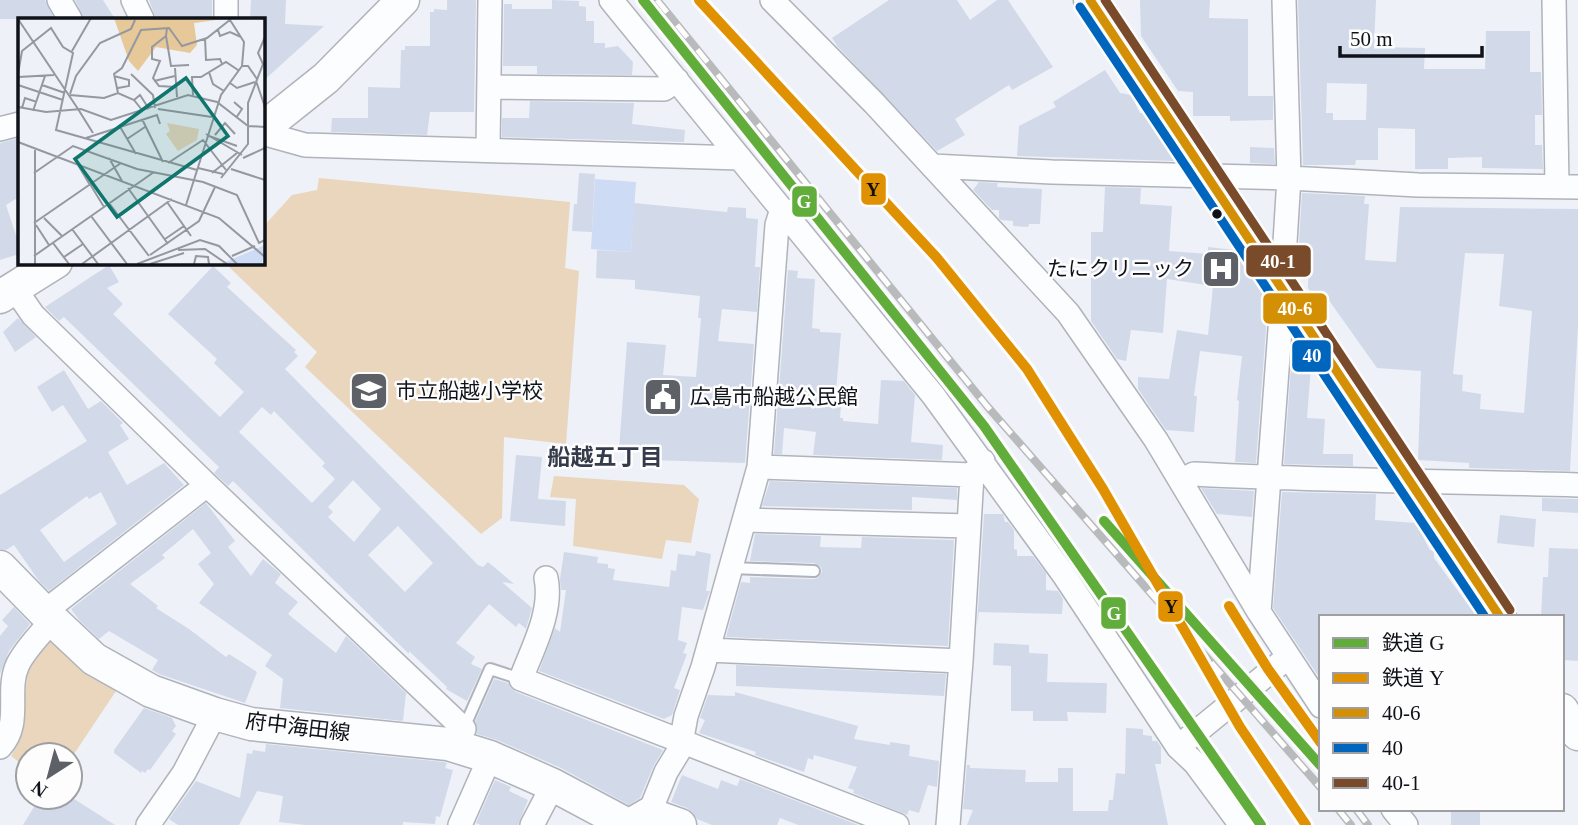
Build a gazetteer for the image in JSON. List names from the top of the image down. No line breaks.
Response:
{"streets":{"main road":["府中海田線"]},"districts":["船越五丁目"],"places":{"hospital":["たにクリニック"],"school or university":["市立船越小学校"],"public building":["広島市船越公民館"]},"lines":["rail line G","rail line Y","transit line 40-6","transit line 40-1","transit line 40"],"legend":["鉄道 G","鉄道 Y","40-6","40","40-1"],"scale_bar":"50 m","north":"bottom left"}
